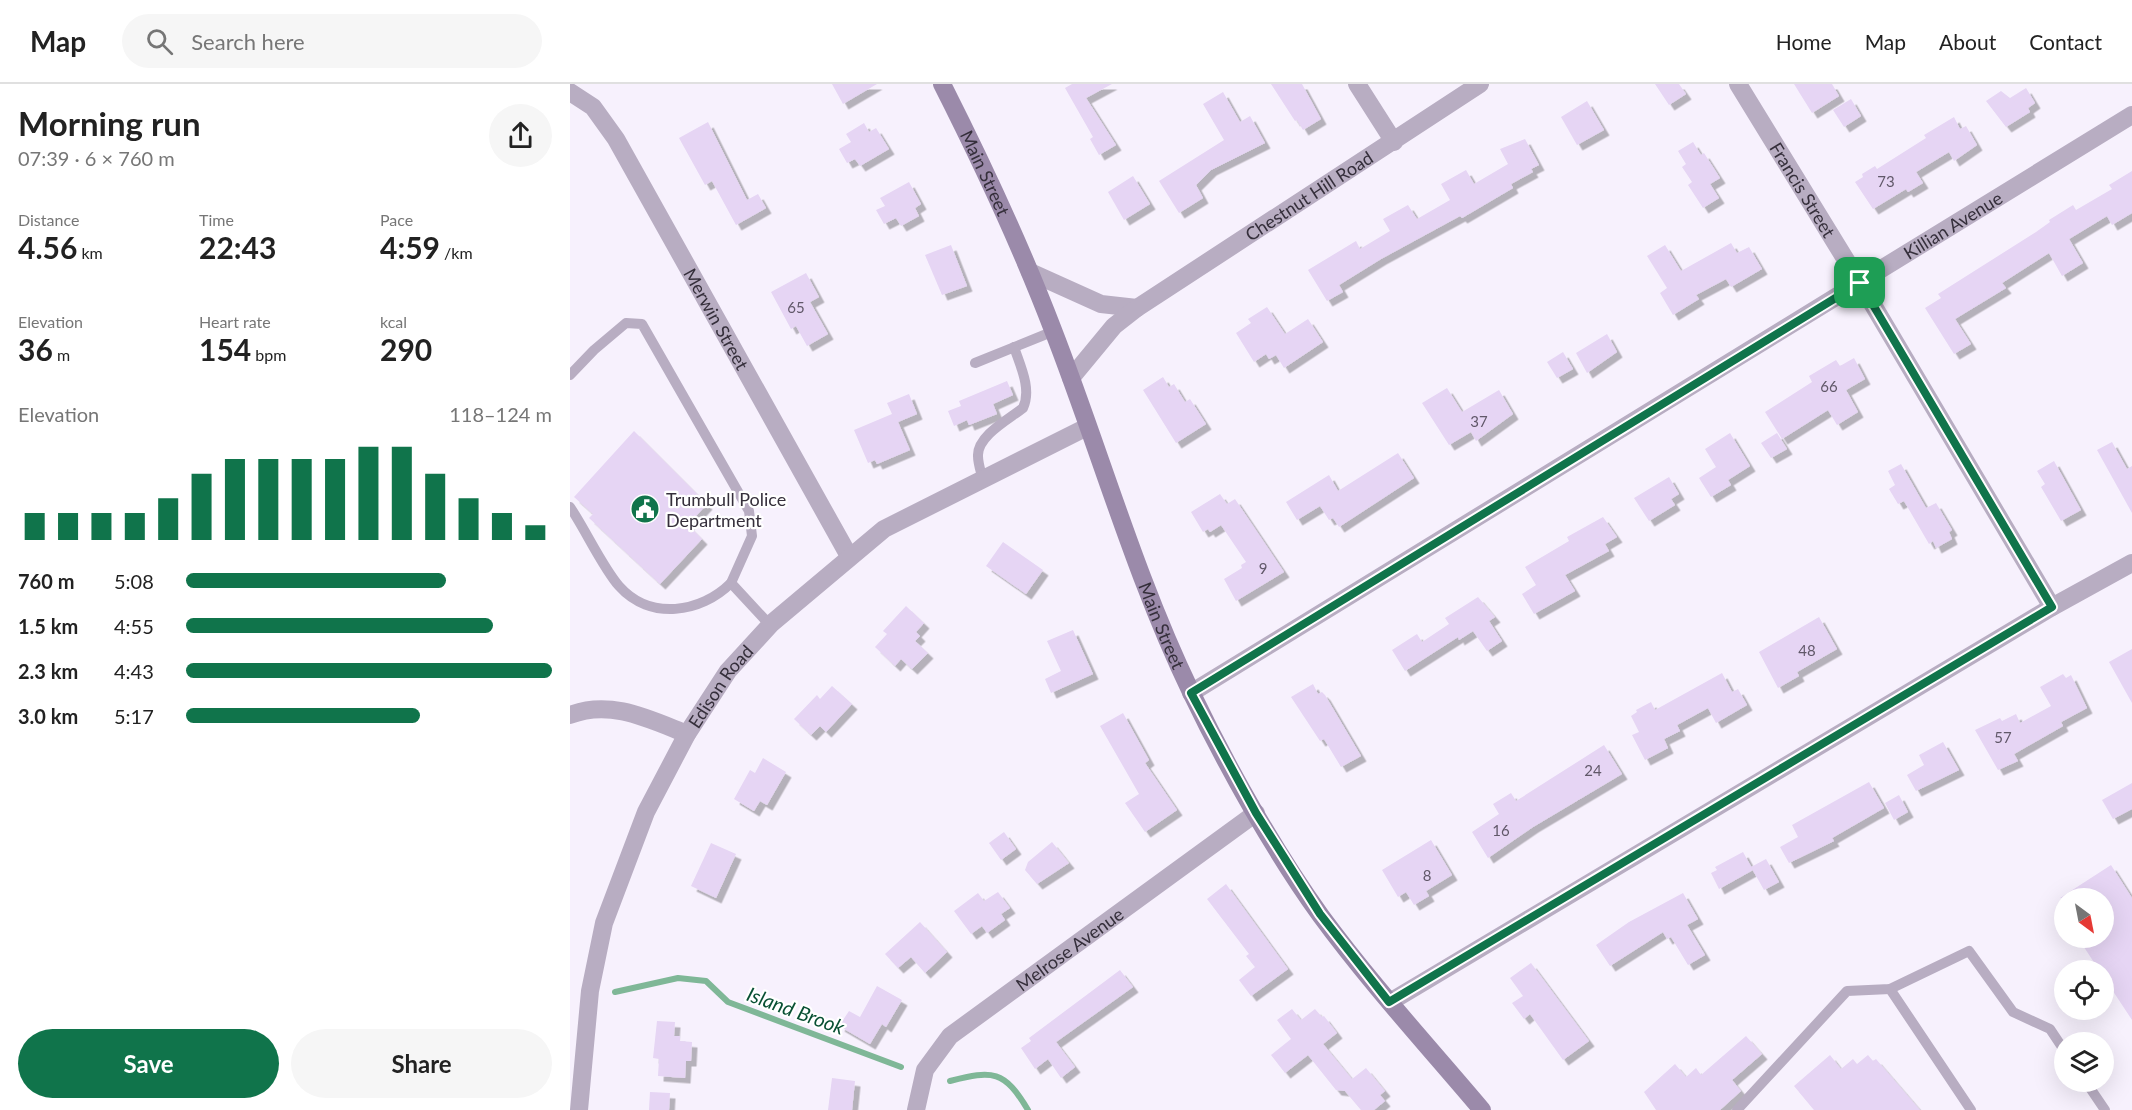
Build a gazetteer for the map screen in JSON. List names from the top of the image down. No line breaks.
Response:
{"streets":{"main road":["Main Street"],"street":["Francis Street","Chestnut Hill Road","Killian Avenue","Merwin Street","Edison Road","Melrose Avenue"]},"crossings":[["Main Street","Chestnut Hill Road"],["Main Street","Killian Avenue"],["Main Street","Edison Road"],["Main Street","Melrose Avenue"],["Francis Street","Killian Avenue"],["Merwin Street","Edison Road"]],"water":["Island Brook"],"places":{"public building":["Trumbull Police Department"]},"house_numbers":["73","65","66","37","9","48","57","24","16","8"],"north":"bottom right","page":{"header":"Map","search":"Search here","nav":["Home","Map","About","Contact"],"heading":["Morning run","07:39 · 6 × 760 m"],"stats":[["Distance","4.56 km"],["Time","22:43"],["Pace","4:59 /km"],["Elevation","36 m"],["Heart rate","154 bpm"],["kcal","290"]],"chart":["Elevation","118–124 m"],"list":[{"name":"760 m","note":"5:08"},{"name":"1.5 km","note":"4:55"},{"name":"2.3 km","note":"4:43"},{"name":"3.0 km","note":"5:17"}],"buttons":["Save","Share"]}}
